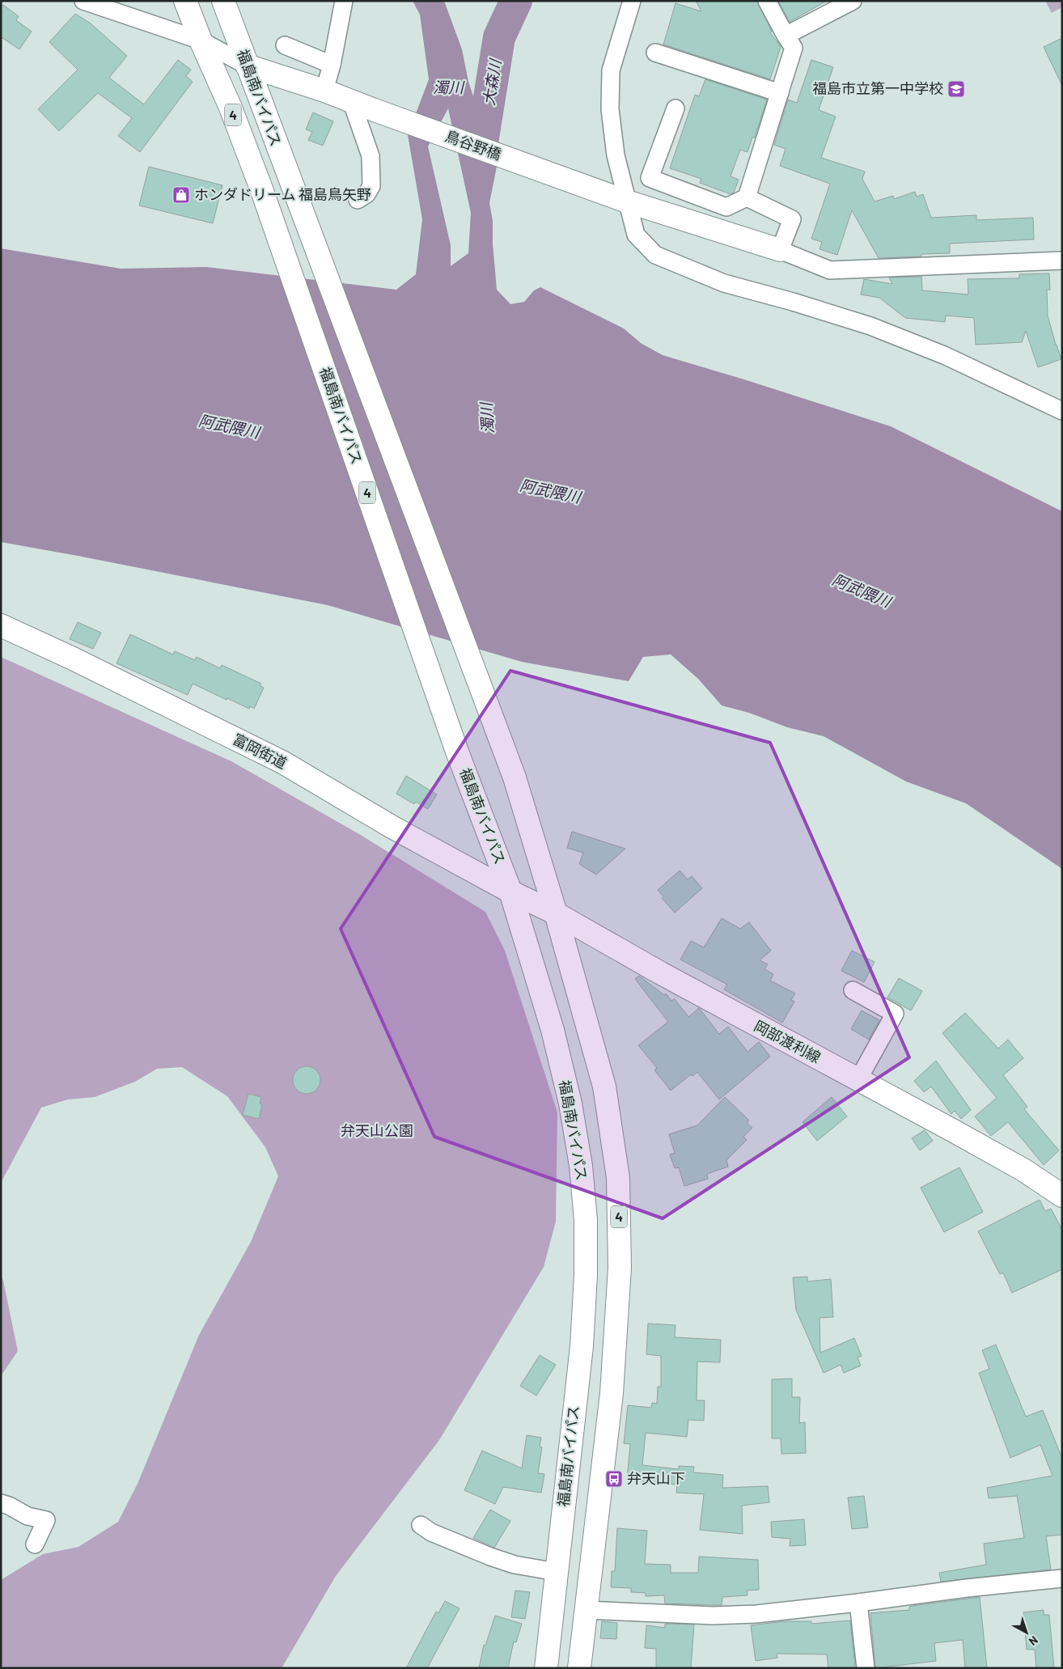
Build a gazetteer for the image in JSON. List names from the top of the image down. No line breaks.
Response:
{"streets":{"main road":["福島南バイパス","4","鳥谷野橋","富岡街道","岡部渡利線"]},"crossings":[["福島南バイパス","鳥谷野橋"],["福島南バイパス","富岡街道"],["福島南バイパス","岡部渡利線"],["富岡街道","岡部渡利線"]],"water":["大森川","濁川","阿武隈川"],"parks":["弁天山公園"],"places":{"school or university":["福島市立第一中学校"],"shop":["ホンダドリーム 福島鳥矢野"],"bus stop":["弁天山下"]},"north":"bottom right"}
